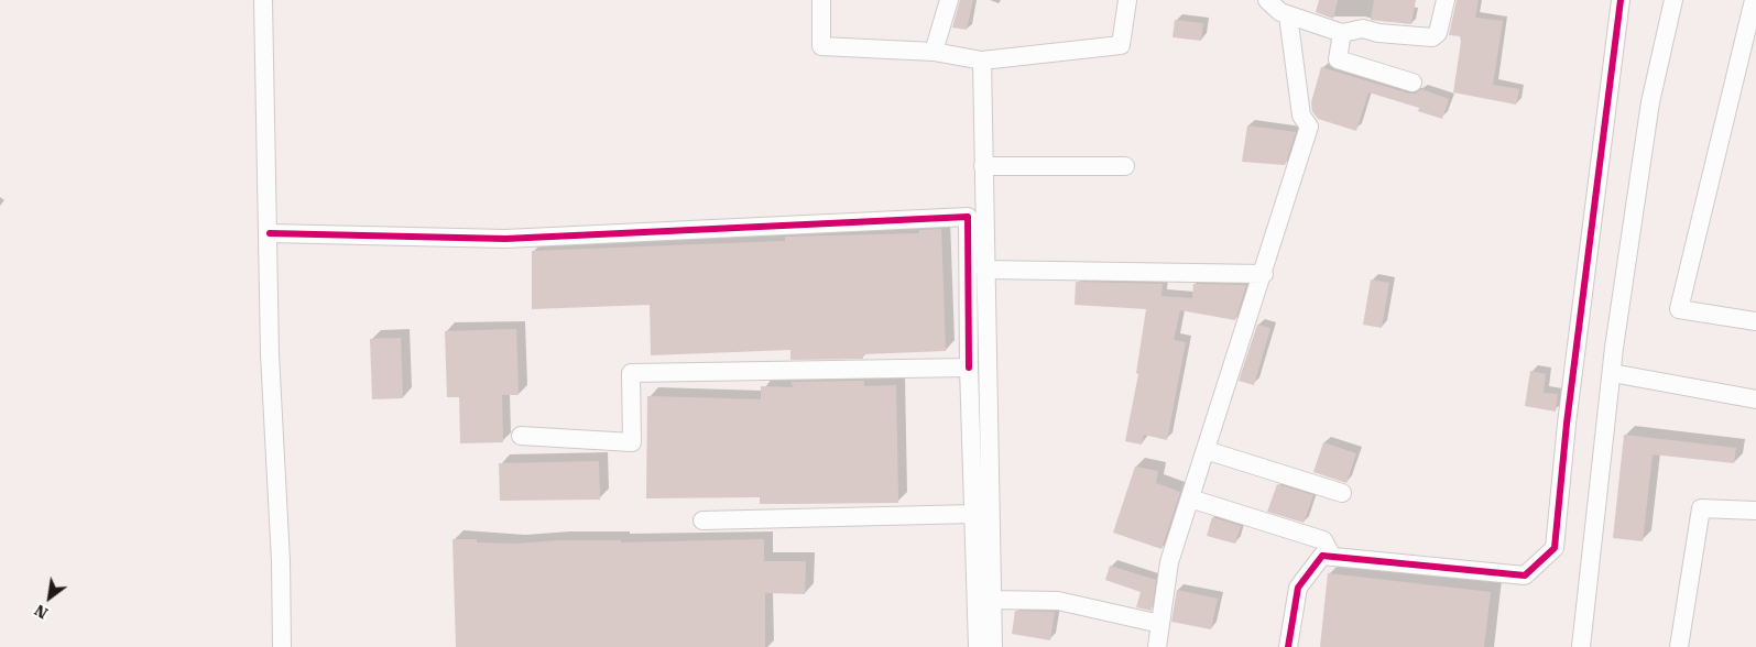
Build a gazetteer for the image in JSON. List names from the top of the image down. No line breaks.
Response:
{"north":"bottom left"}
